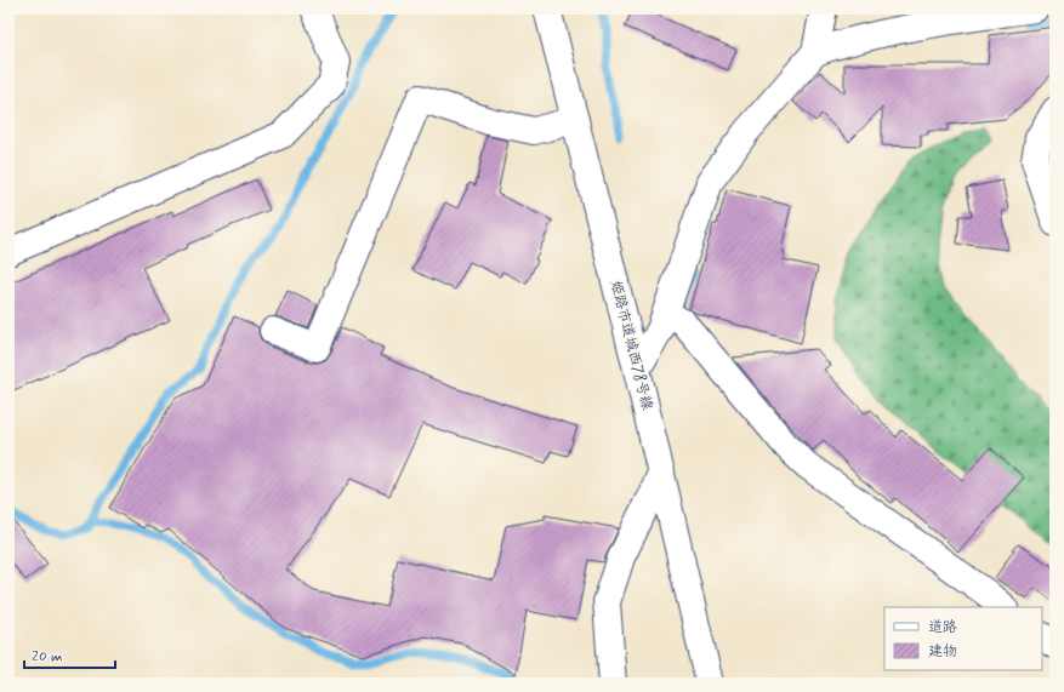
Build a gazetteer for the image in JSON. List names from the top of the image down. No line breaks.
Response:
{"streets":{"street":["姫路市道城西78号線"]},"legend":["道路","建物"],"scale_bar":"20 m"}
